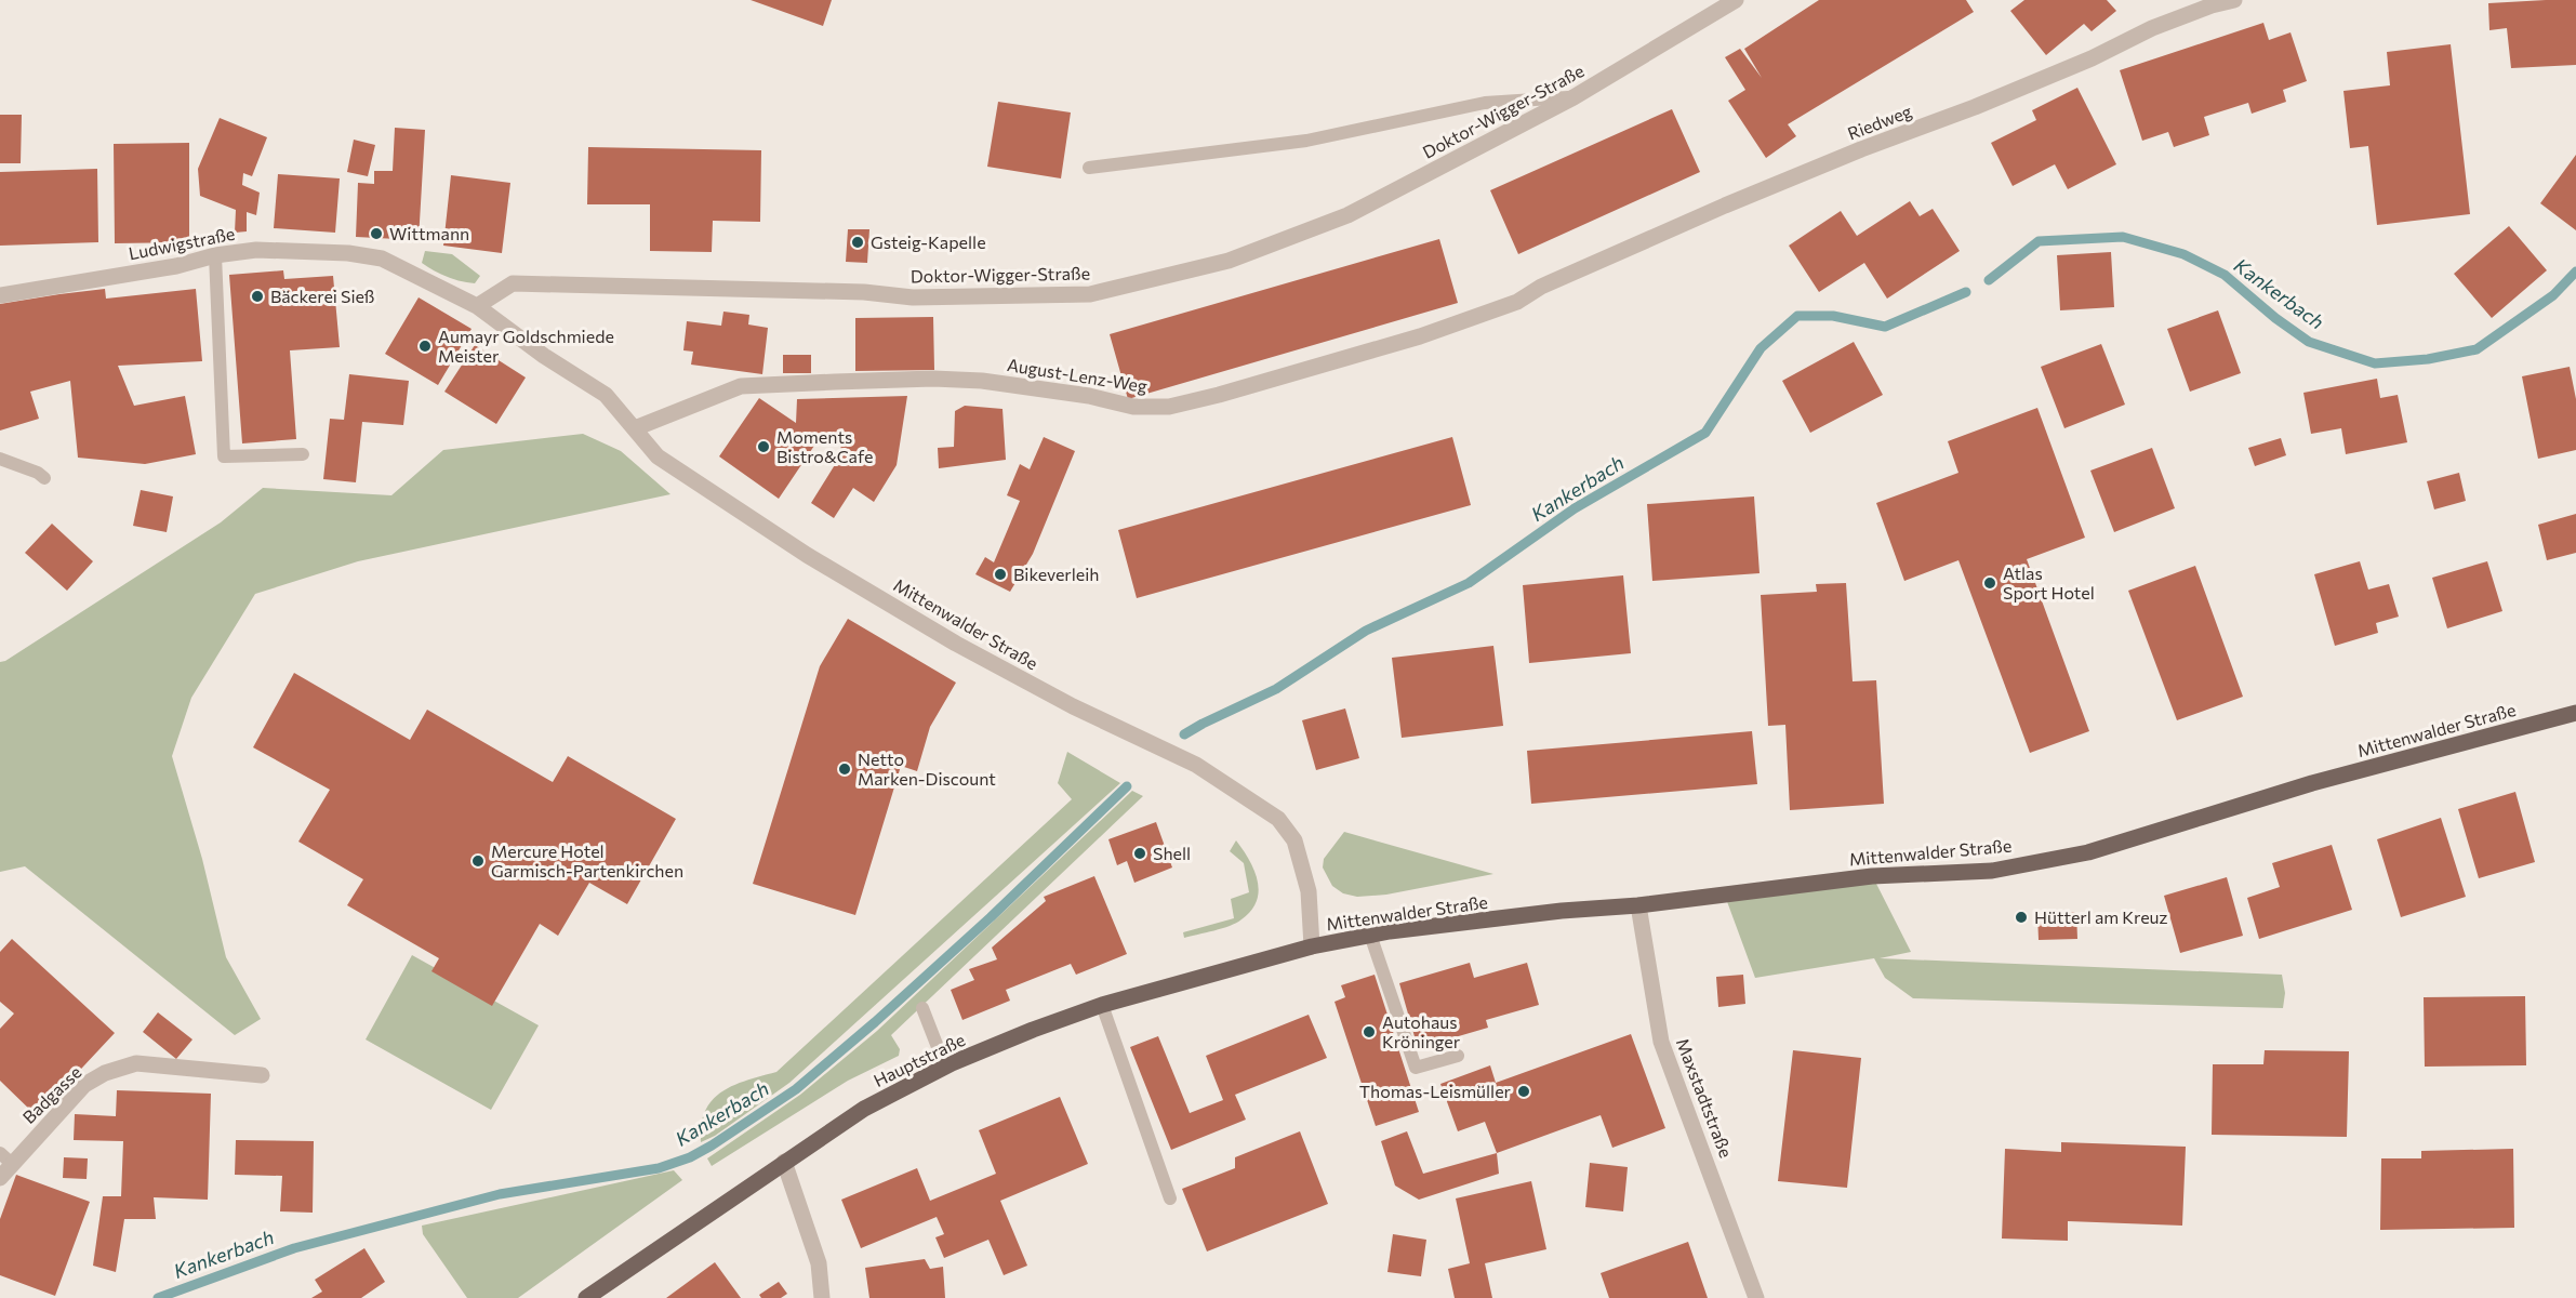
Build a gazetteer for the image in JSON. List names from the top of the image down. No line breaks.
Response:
{"streets":{"main road":["Mittenwalder Straße","Hauptstraße"],"street":["Doktor-Wigger-Straße","Riedweg","Ludwigstraße","August-Lenz-Weg","Badgasse","Maxstadtstraße"]},"crossings":[["Doktor-Wigger-Straße","Ludwigstraße"],["Doktor-Wigger-Straße","Mittenwalder Straße"],["Riedweg","August-Lenz-Weg"],["Ludwigstraße","Mittenwalder Straße"],["August-Lenz-Weg","Mittenwalder Straße"],["Mittenwalder Straße","Hauptstraße"],["Mittenwalder Straße","Maxstadtstraße"]],"water":["Kankerbach"],"places":["Wittmann","Gsteig-Kapelle","Bäckerei Sieß","Aumayr Goldschmiede Meister","Moments Bistro&Cafe","Bikeverleih","Atlas Sport Hotel","Netto Marken-Discount","Shell","Mercure Hotel Garmisch-Partenkirchen","Hütterl am Kreuz","Autohaus Kröninger","Thomas-Leismüller"]}
